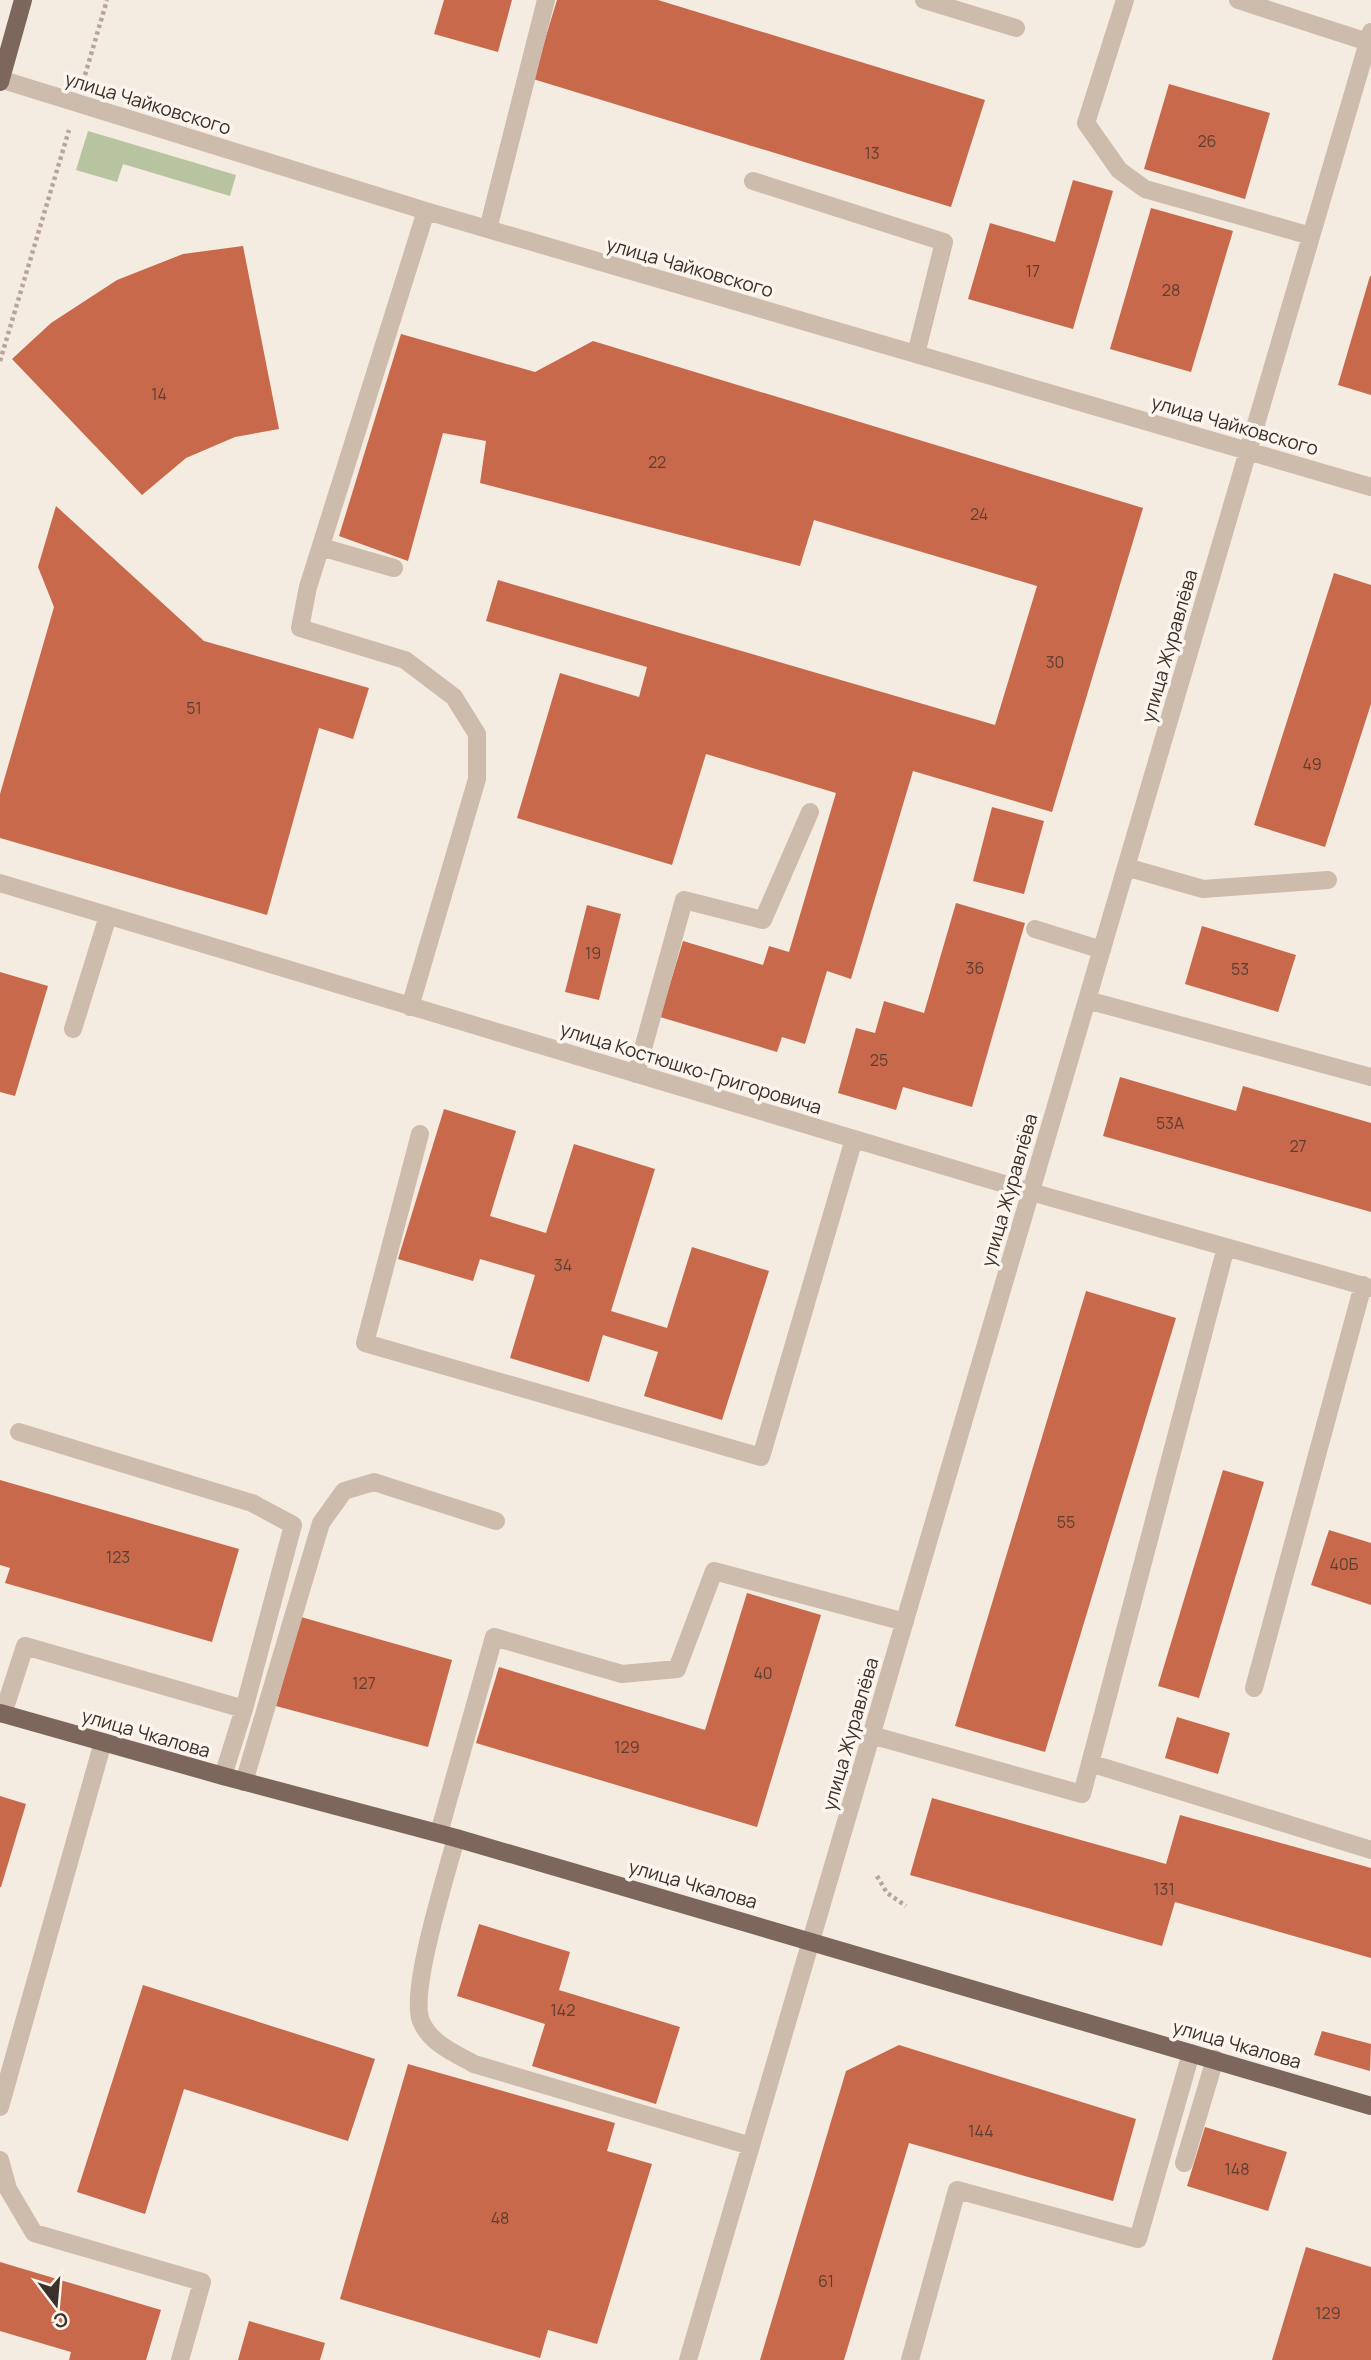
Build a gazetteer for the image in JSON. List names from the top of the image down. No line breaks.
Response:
{"streets":{"main road":["улица Чкалова"],"street":["улица Чайковского","улица Журавлёва","улица Костюшко-Григоровича"]},"crossings":[["улица Чайковского","улица Журавлёва"],["улица Журавлёва","улица Костюшко-Григоровича"],["улица Журавлёва","улица Чкалова"]],"house_numbers":["26","13","17","28","14","22","24","30","51","49","19","36","53","25","53А","27","34","55","123","40Б","40","127","129","131","142","144","148","48","61","129"],"north":"bottom"}
